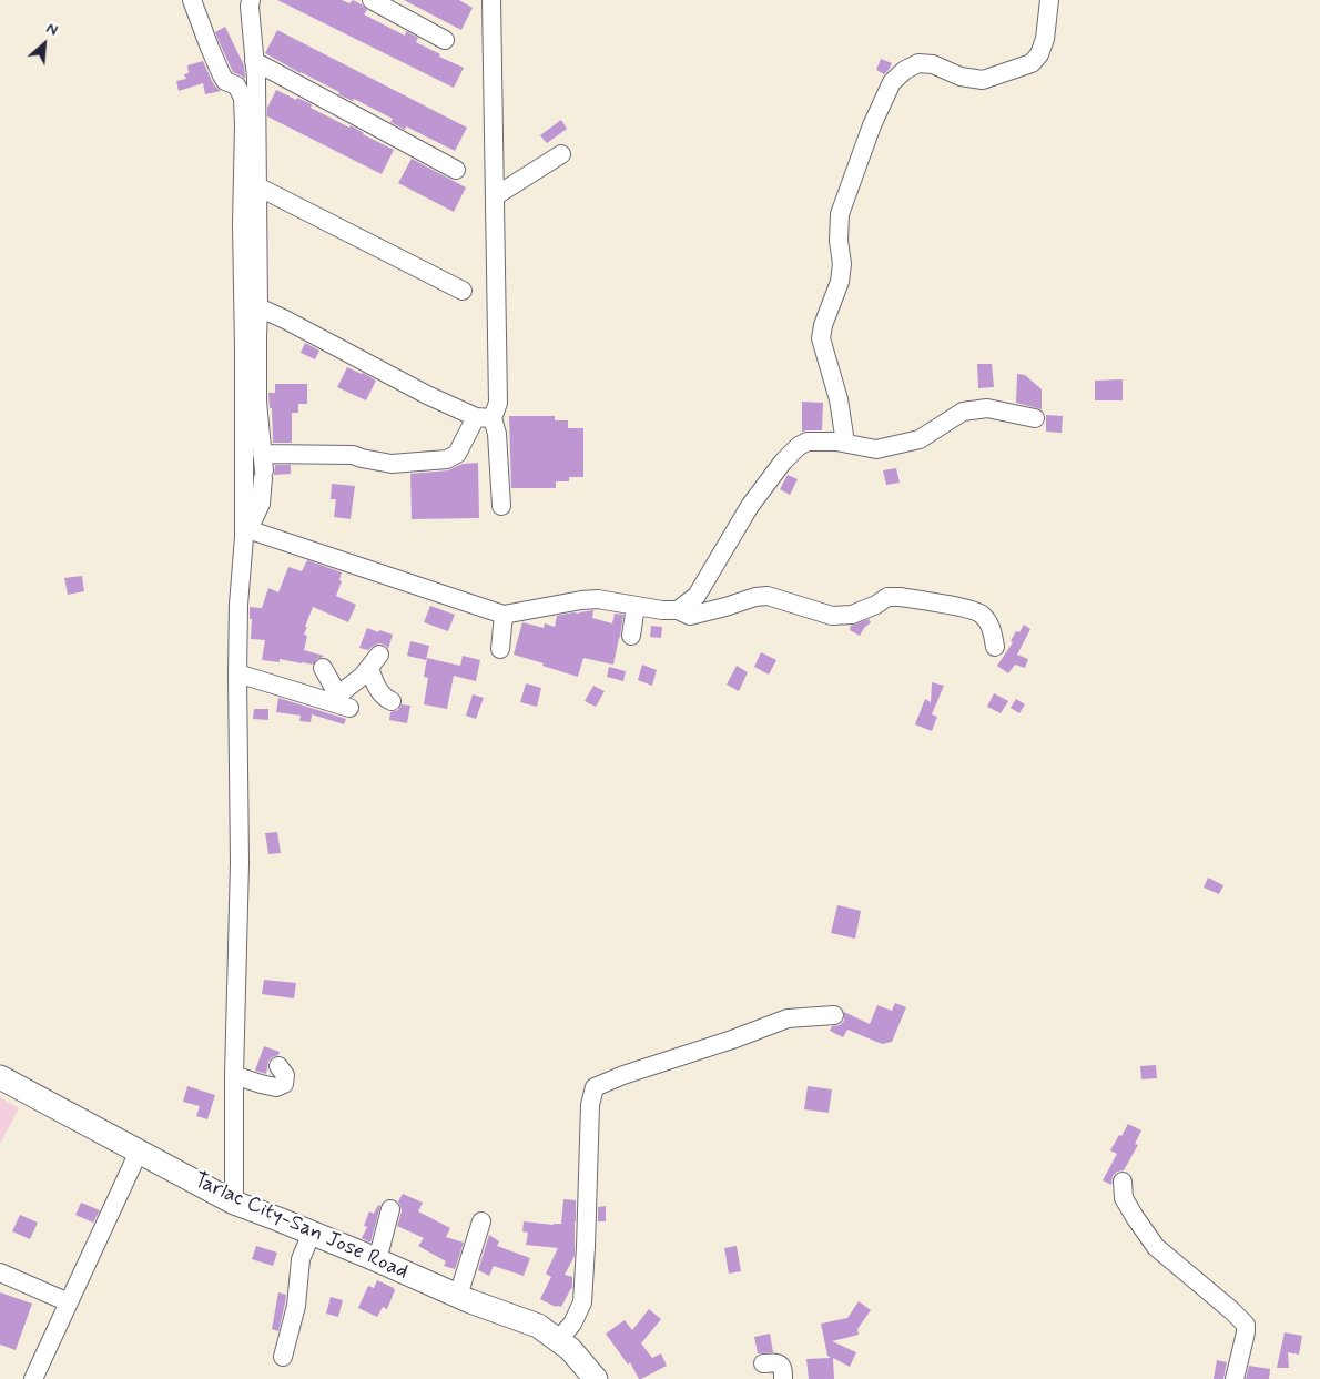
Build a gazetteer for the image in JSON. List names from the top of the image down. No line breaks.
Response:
{"streets":{"main road":["Tarlac City-San Jose Road"]},"north":"top right"}
